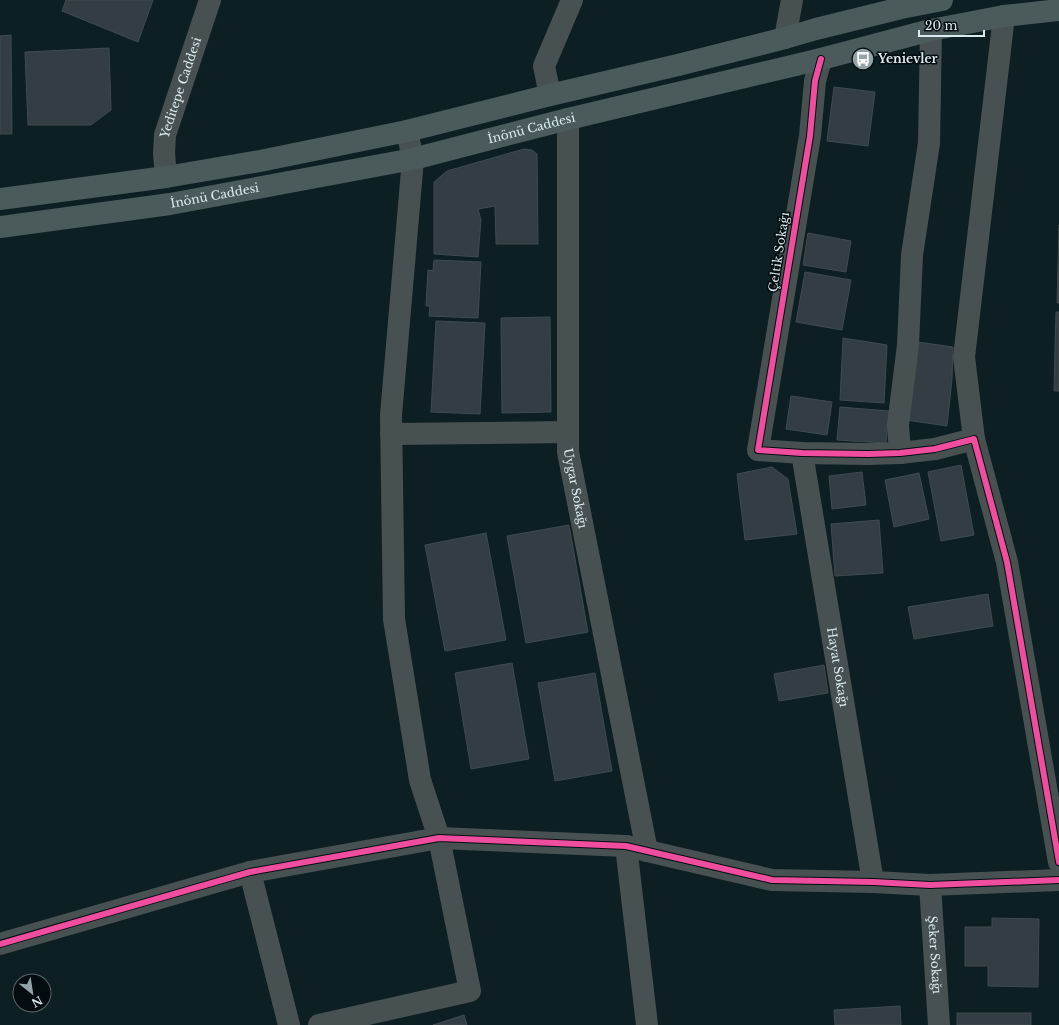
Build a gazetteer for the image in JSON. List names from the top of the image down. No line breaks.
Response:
{"streets":{"main road":["İnönü Caddesi"],"street":["Yeditepe Caddesi","Çeltik Sokağı","Uygar Sokağı","Hayat Sokağı","Şeker Sokağı"]},"crossings":[["İnönü Caddesi","Çeltik Sokağı"],["İnönü Caddesi","Uygar Sokağı"],["Çeltik Sokağı","Hayat Sokağı"]],"places":{"bus stop":["Yenievler"]},"scale_bar":"20 m","north":"bottom right"}
